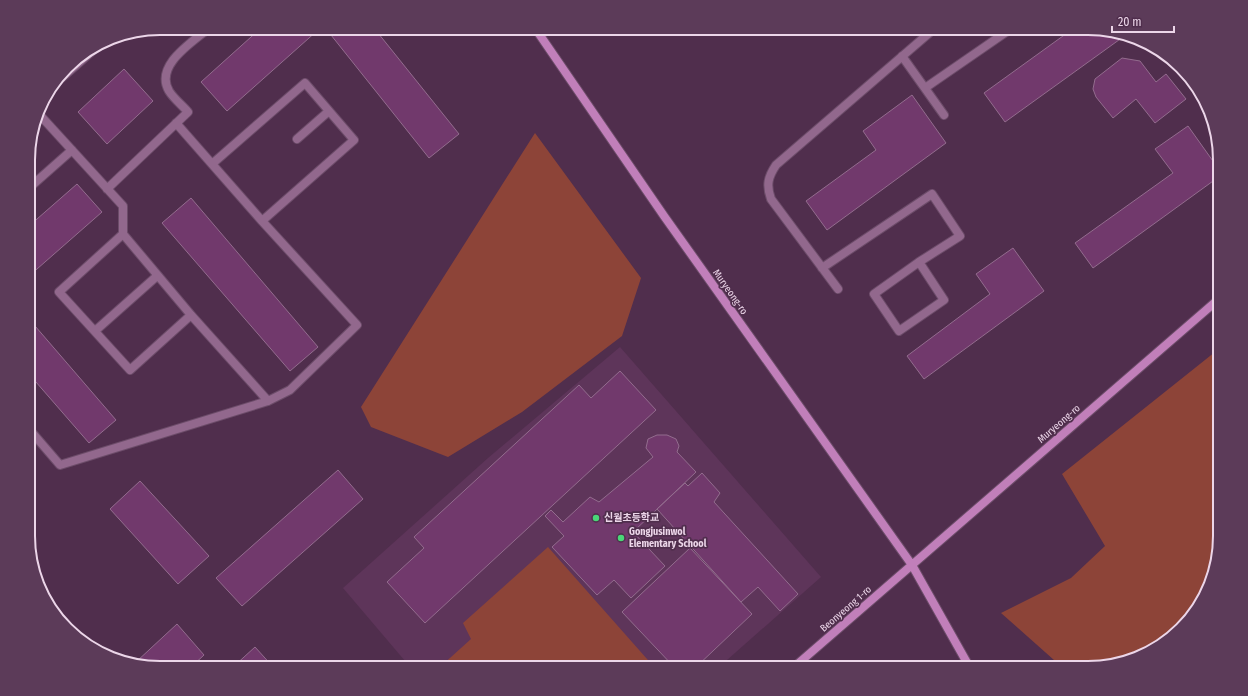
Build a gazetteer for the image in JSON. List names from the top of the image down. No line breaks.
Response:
{"streets":{"main road":["Muryeong-ro","Beonyeong 1-ro"]},"crossings":[["Muryeong-ro","Beonyeong 1-ro"]],"places":["신월초등학교","Gongjusinwol Elementary School"],"scale_bar":"20 m"}
